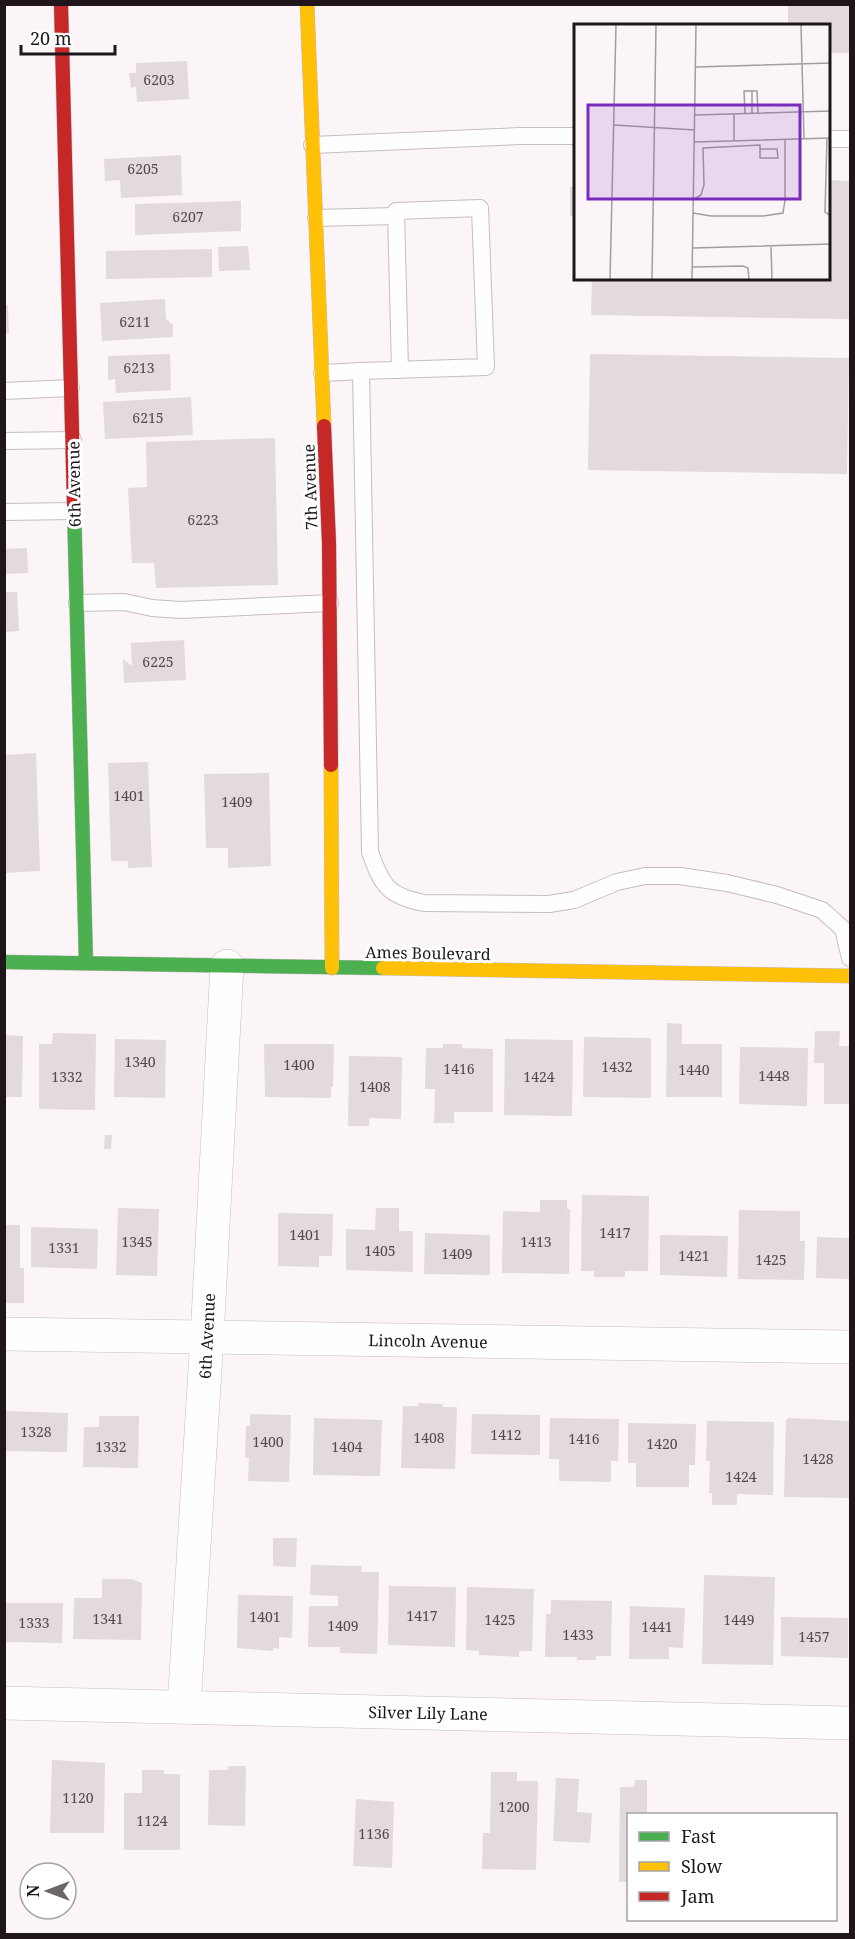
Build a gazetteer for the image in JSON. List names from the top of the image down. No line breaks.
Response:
{"streets":{"street":["6th Avenue","7th Avenue","Ames Boulevard","Lincoln Avenue","Silver Lily Lane"]},"crossings":[["6th Avenue","Ames Boulevard"],["6th Avenue","Lincoln Avenue"],["6th Avenue","Silver Lily Lane"],["7th Avenue","Ames Boulevard"]],"house_numbers":["6203","6205","6207","6211","6213","6215","6223","6225","1401","1409","1340","1400","1432","1416","1440","1448","1332","1424","1408","1417","1401","1345","1413","1331","1405","1409","1421","1425","1328","1412","1408","1416","1400","1420","1332","1404","1428","1424","1417","1401","1341","1425","1449","1333","1409","1441","1433","1457","1120","1200","1124","1136"],"legend":["Fast","Slow","Jam"],"scale_bar":"20 m","north":"left"}
